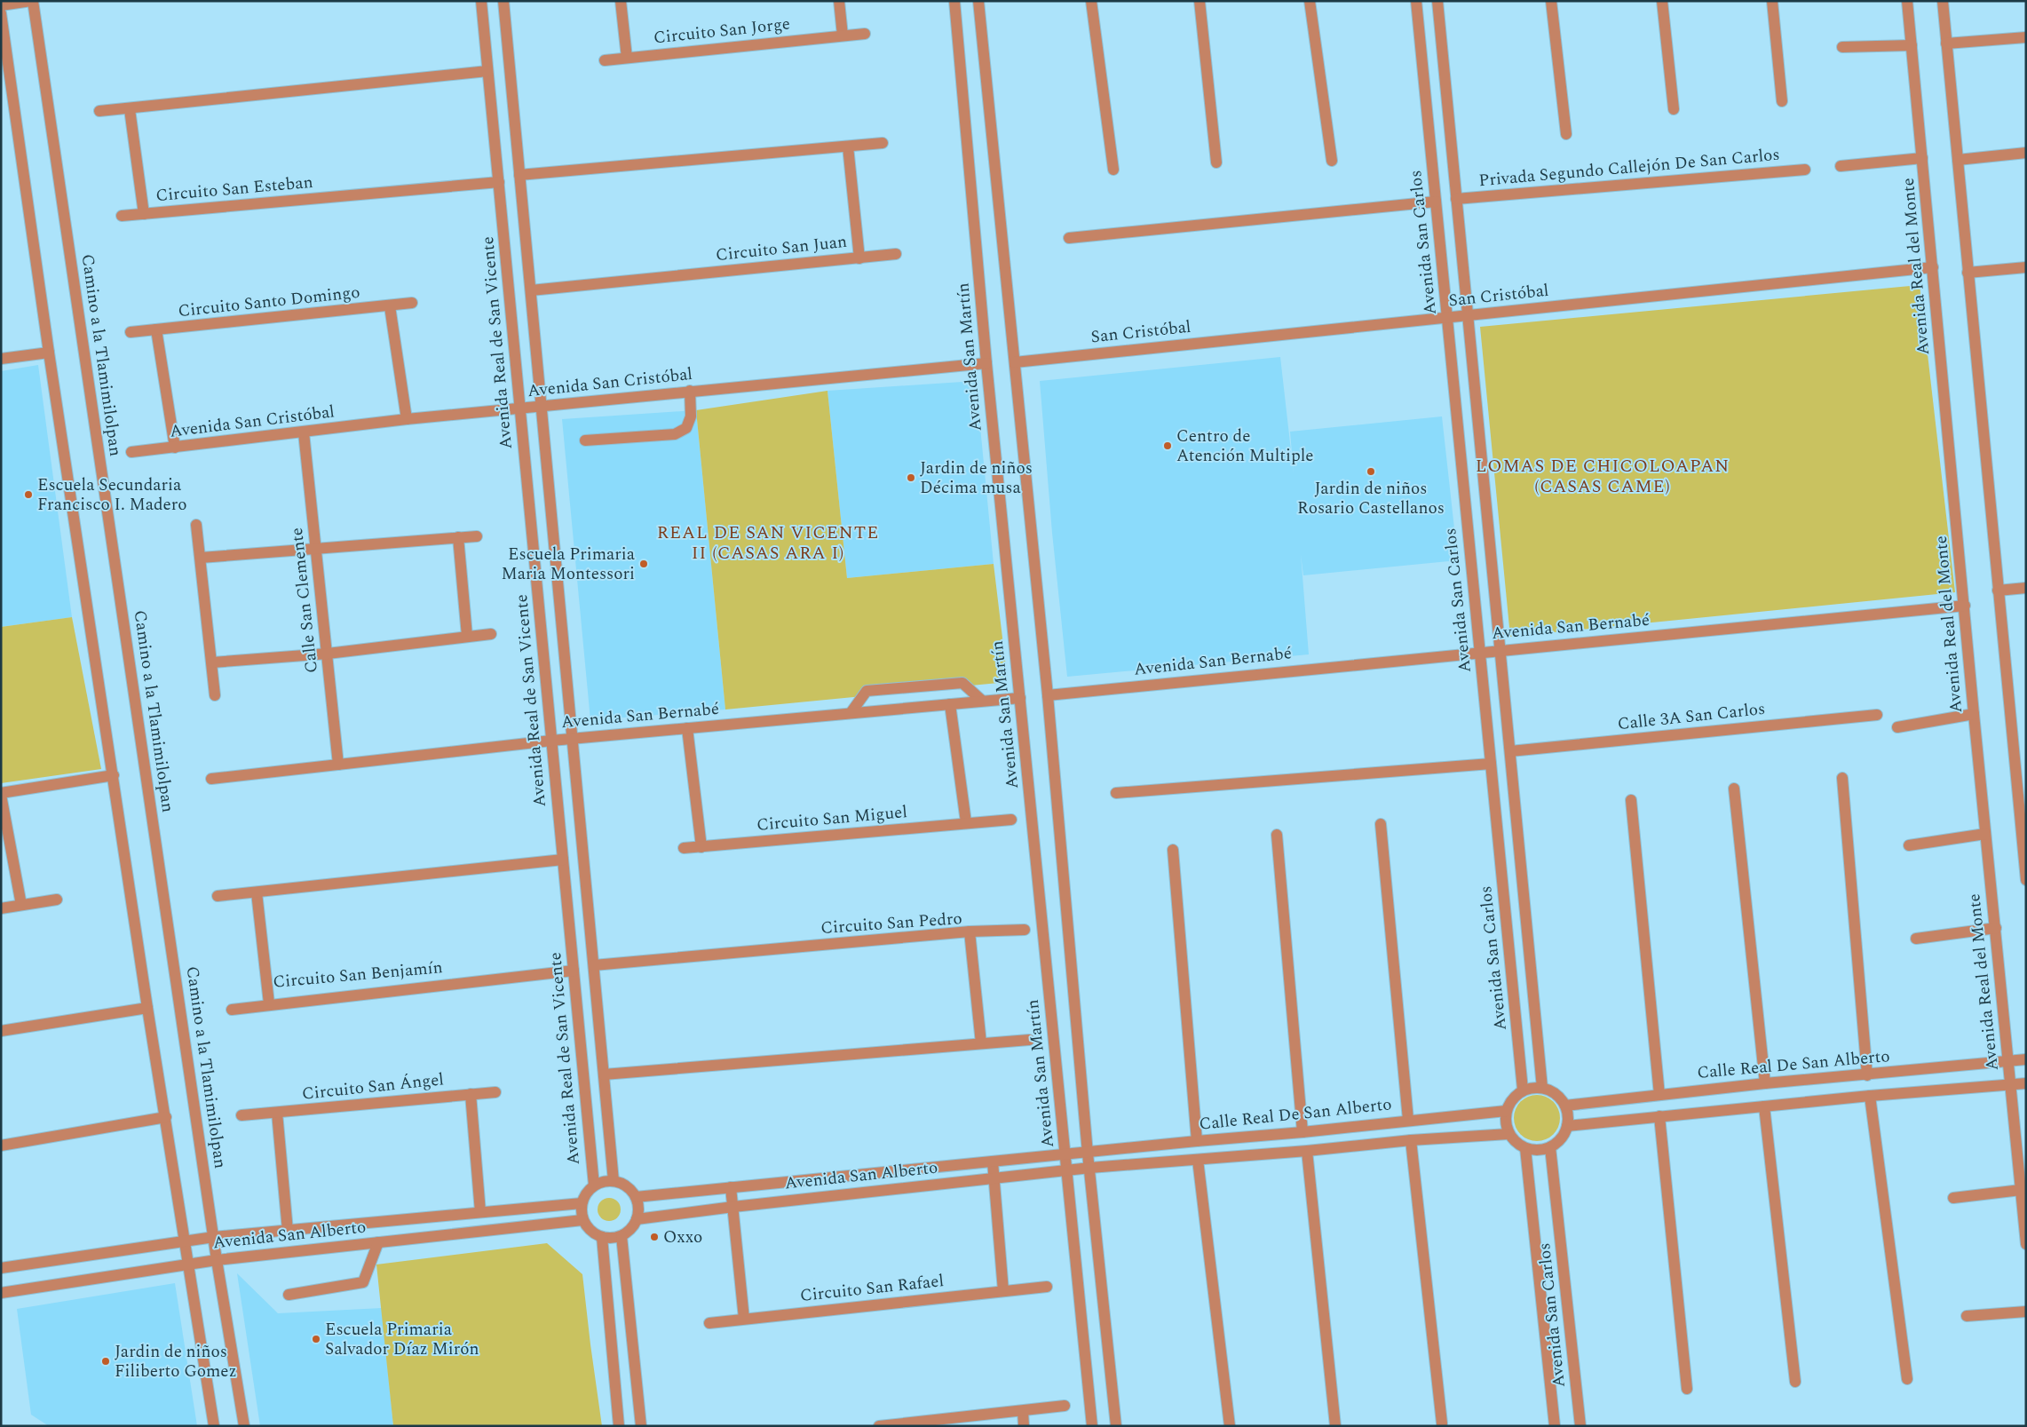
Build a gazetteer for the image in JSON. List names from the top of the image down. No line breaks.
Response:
{"streets":{"street":["Circuito San Jorge","Privada Segundo Callejón De San Carlos","Circuito San Esteban","Avenida San Carlos","Circuito San Juan","Avenida Real del Monte","San Cristóbal","Circuito Santo Domingo","Avenida Real de San Vicente","Camino a la Tlamimilolpan","Avenida San Martín","Avenida San Cristóbal","Calle San Clemente","Avenida San Bernabé","Calle 3A San Carlos","Circuito San Miguel","Circuito San Pedro","Circuito San Benjamín","Calle Real De San Alberto","Circuito San Ángel","Avenida San Alberto","Circuito San Rafael"]},"crossings":[["Circuito San Esteban","Avenida Real de San Vicente"],["Avenida San Carlos","San Cristóbal"],["Avenida San Carlos","Avenida San Bernabé"],["Avenida San Carlos","Calle Real De San Alberto"],["Avenida Real del Monte","San Cristóbal"],["Avenida Real del Monte","Avenida San Bernabé"],["Avenida Real del Monte","Calle Real De San Alberto"],["Circuito Santo Domingo","Avenida San Cristóbal"],["Avenida Real de San Vicente","Avenida San Cristóbal"],["Avenida Real de San Vicente","Avenida San Bernabé"],["Avenida Real de San Vicente","Circuito San Benjamín"],["Avenida Real de San Vicente","Avenida San Alberto"],["Camino a la Tlamimilolpan","Avenida San Alberto"],["Avenida San Martín","Avenida San Cristóbal"],["Avenida San Martín","Avenida San Bernabé"],["Avenida San Martín","Avenida San Alberto"],["Avenida San Cristóbal","Calle San Clemente"],["Calle San Clemente","Avenida San Bernabé"],["Calle Real De San Alberto","Avenida San Alberto"]],"districts":["LOMAS DE CHICOLOAPAN (CASAS CAME)","REAL DE SAN VICENTE II (CASAS ARA I)"],"places":["Centro de Atención Multiple","Jardin de niños Rosario Castellanos","Jardin de niños Décima musa","Escuela Secundaria Francisco I. Madero","Escuela Primaria Maria Montessori","Oxxo","Escuela Primaria Salvador Díaz Mirón","Jardin de niños Filiberto Gomez"]}
